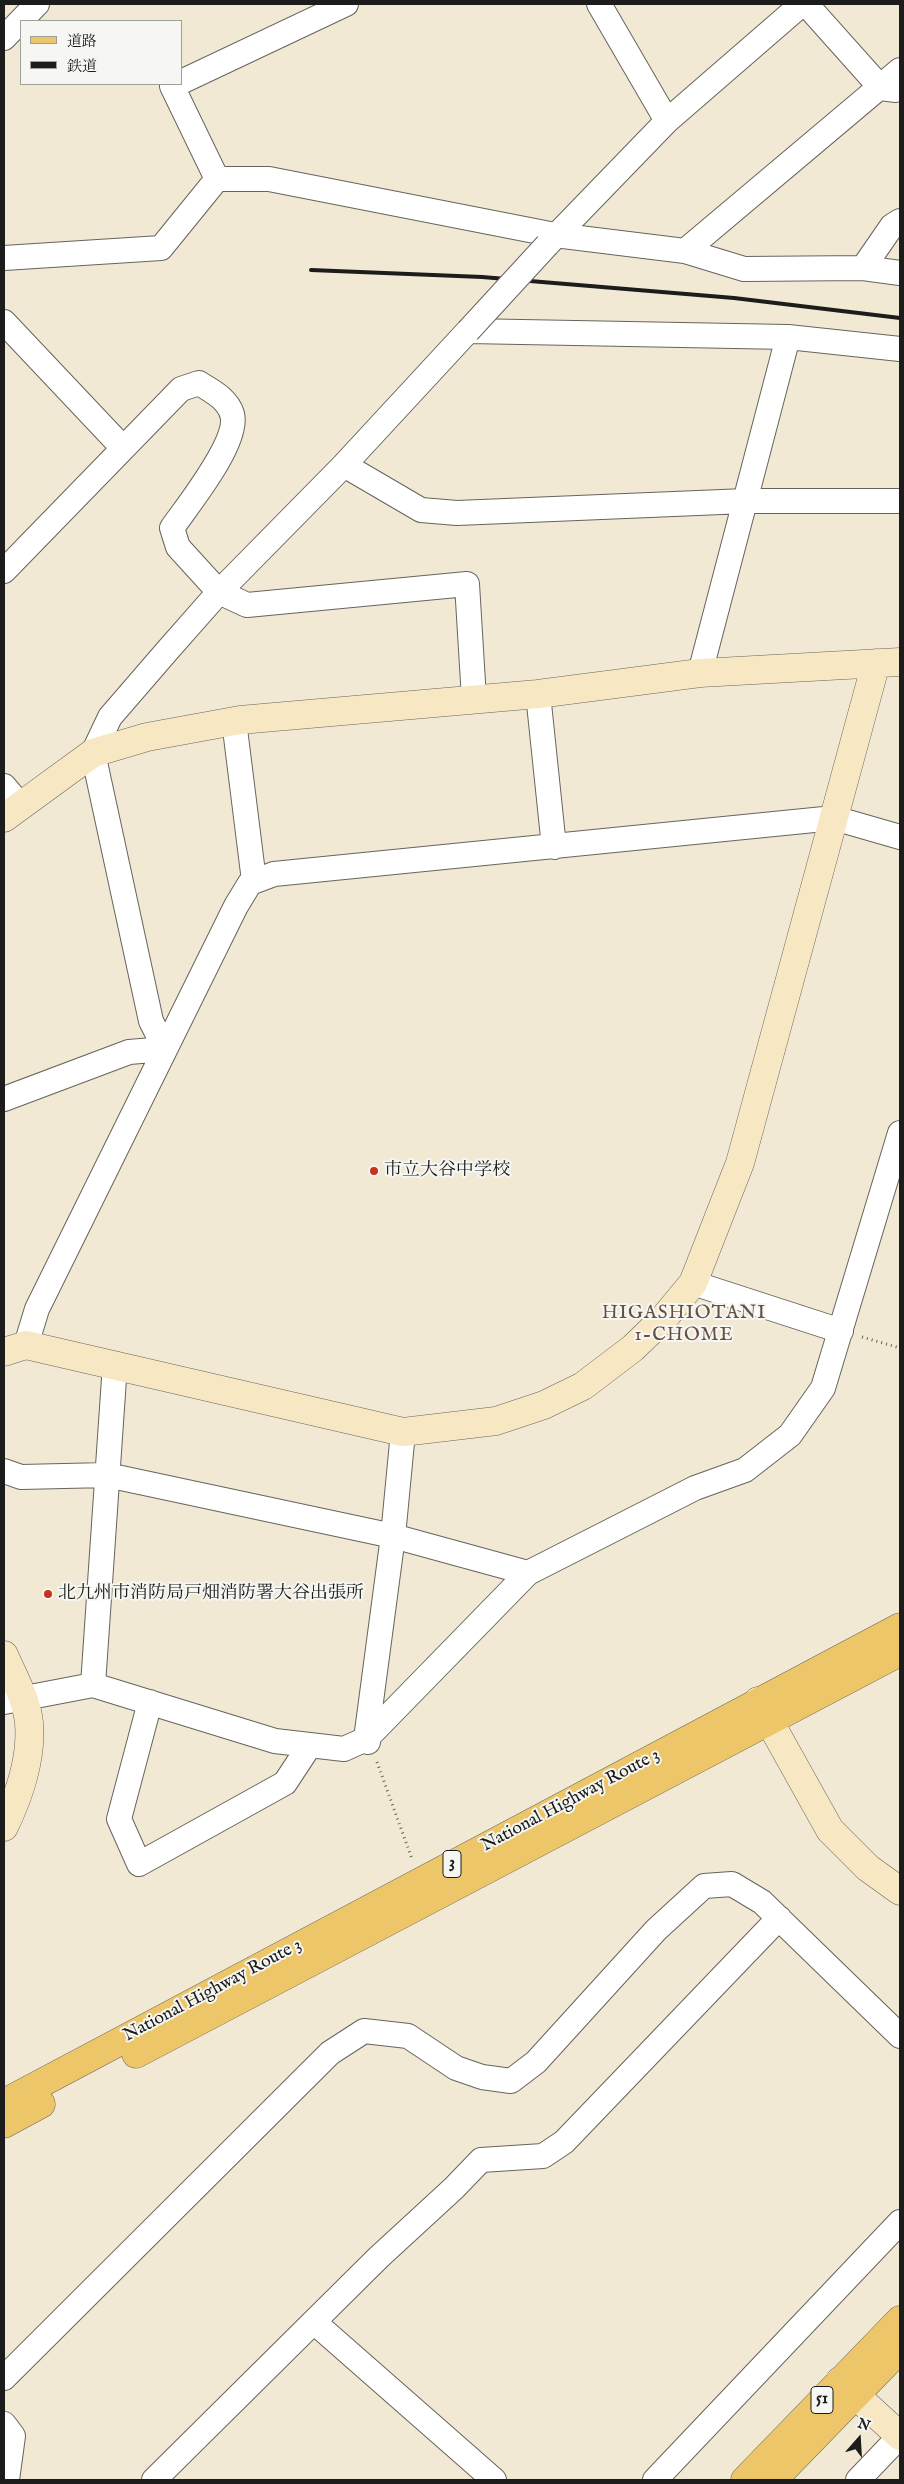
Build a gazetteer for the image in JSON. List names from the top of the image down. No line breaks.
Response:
{"streets":{"main road":["National Highway Route 3","3","51"]},"districts":["HIGASHIOTANI 1-CHOME"],"places":["市立大谷中学校","北九州市消防局戸畑消防署大谷出張所"],"legend":["道路","鉄道"],"north":"top"}
